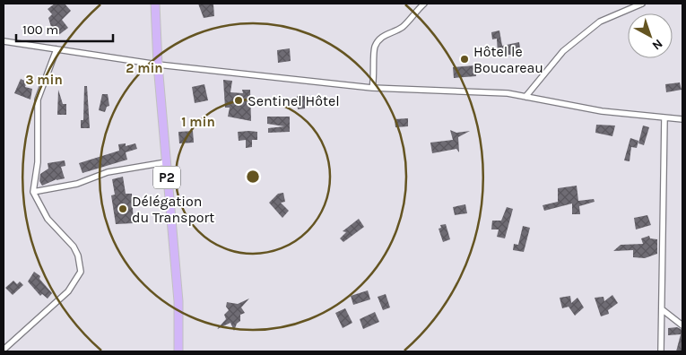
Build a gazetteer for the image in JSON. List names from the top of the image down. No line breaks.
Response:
{"streets":{"main road":["P2"]},"places":["Hôtel le Boucareau","Sentinel Hôtel","Délégation du Transport"],"scale_bar":"100 m","north":"bottom right","rings":["2 min","3 min","1 min"]}
